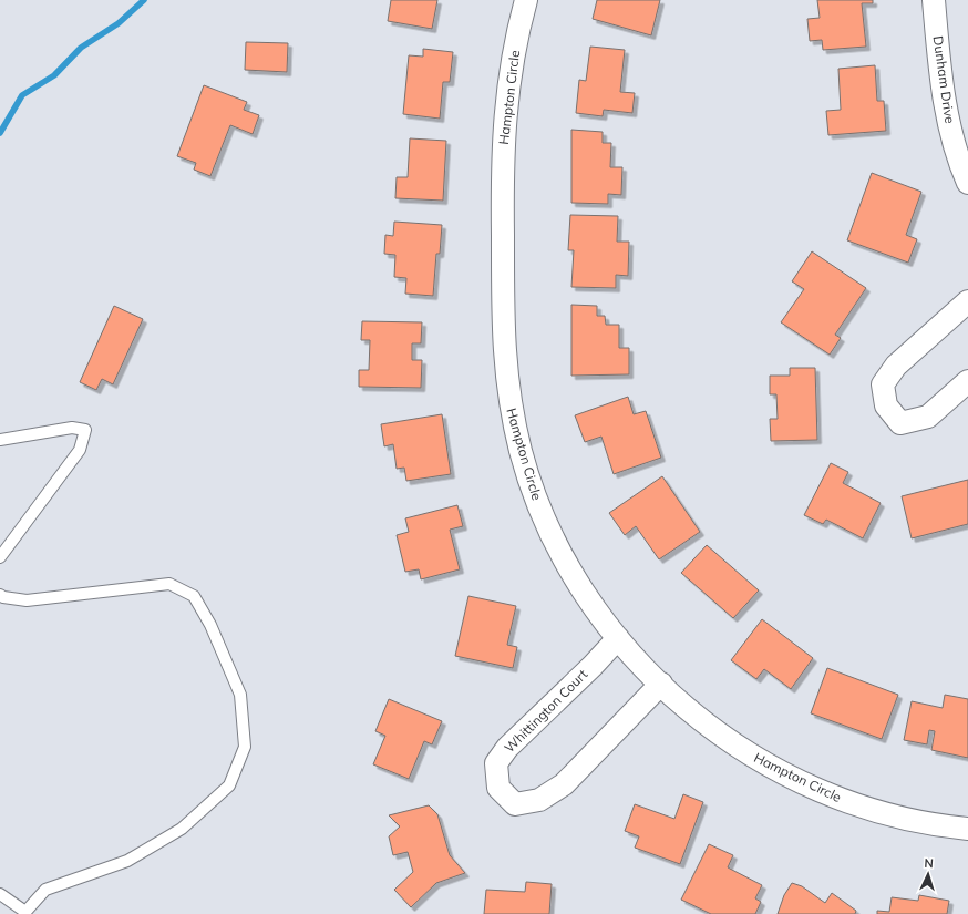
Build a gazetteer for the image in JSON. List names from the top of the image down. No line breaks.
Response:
{"streets":{"street":["Dunham Drive","Hampton Circle","Whittington Court"]},"crossings":[["Hampton Circle","Whittington Court"]],"north":"top"}
